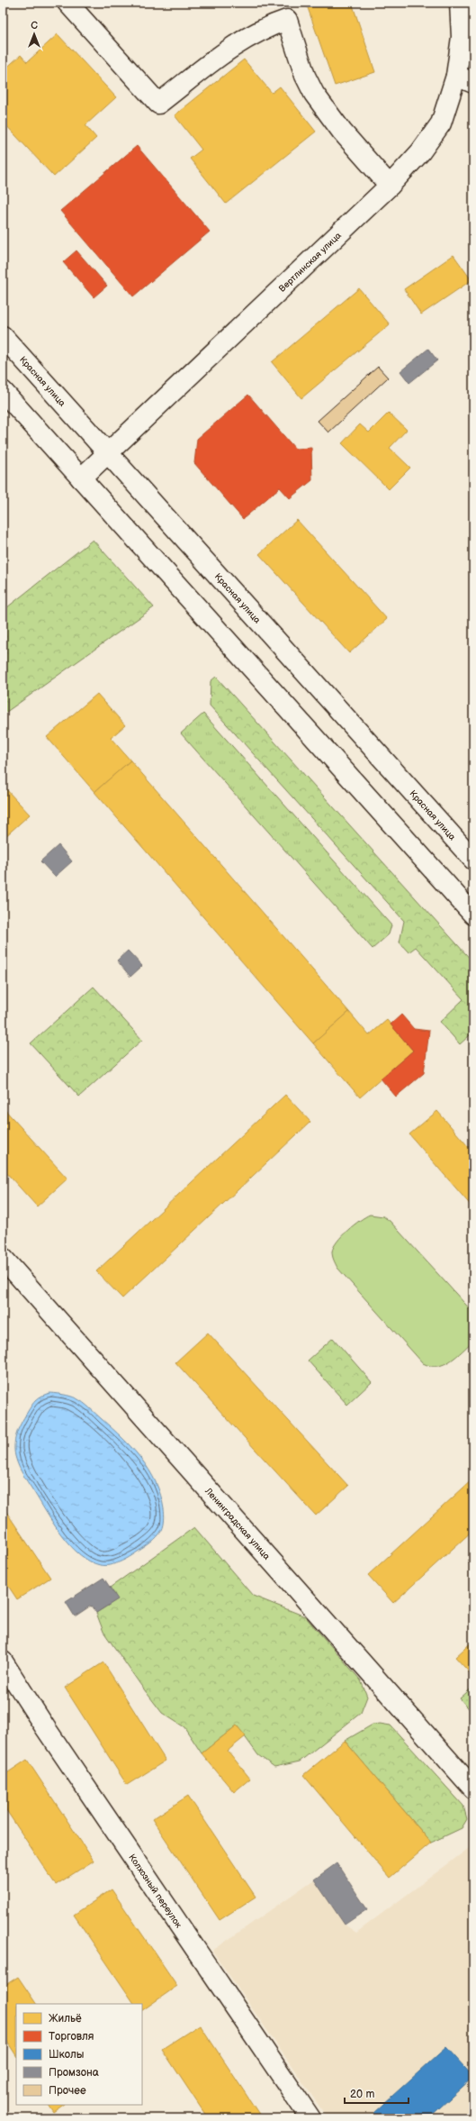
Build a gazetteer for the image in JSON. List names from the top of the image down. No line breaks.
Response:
{"streets":{"main road":["Вертлинская улица","Красная улица","Ленинградская улица","Колхозный переулок"]},"crossings":[["Вертлинская улица","Красная улица"]],"legend":["Жильё","Торговля","Школы","Промзона","Прочее"],"scale_bar":"20 m","north":"top"}
